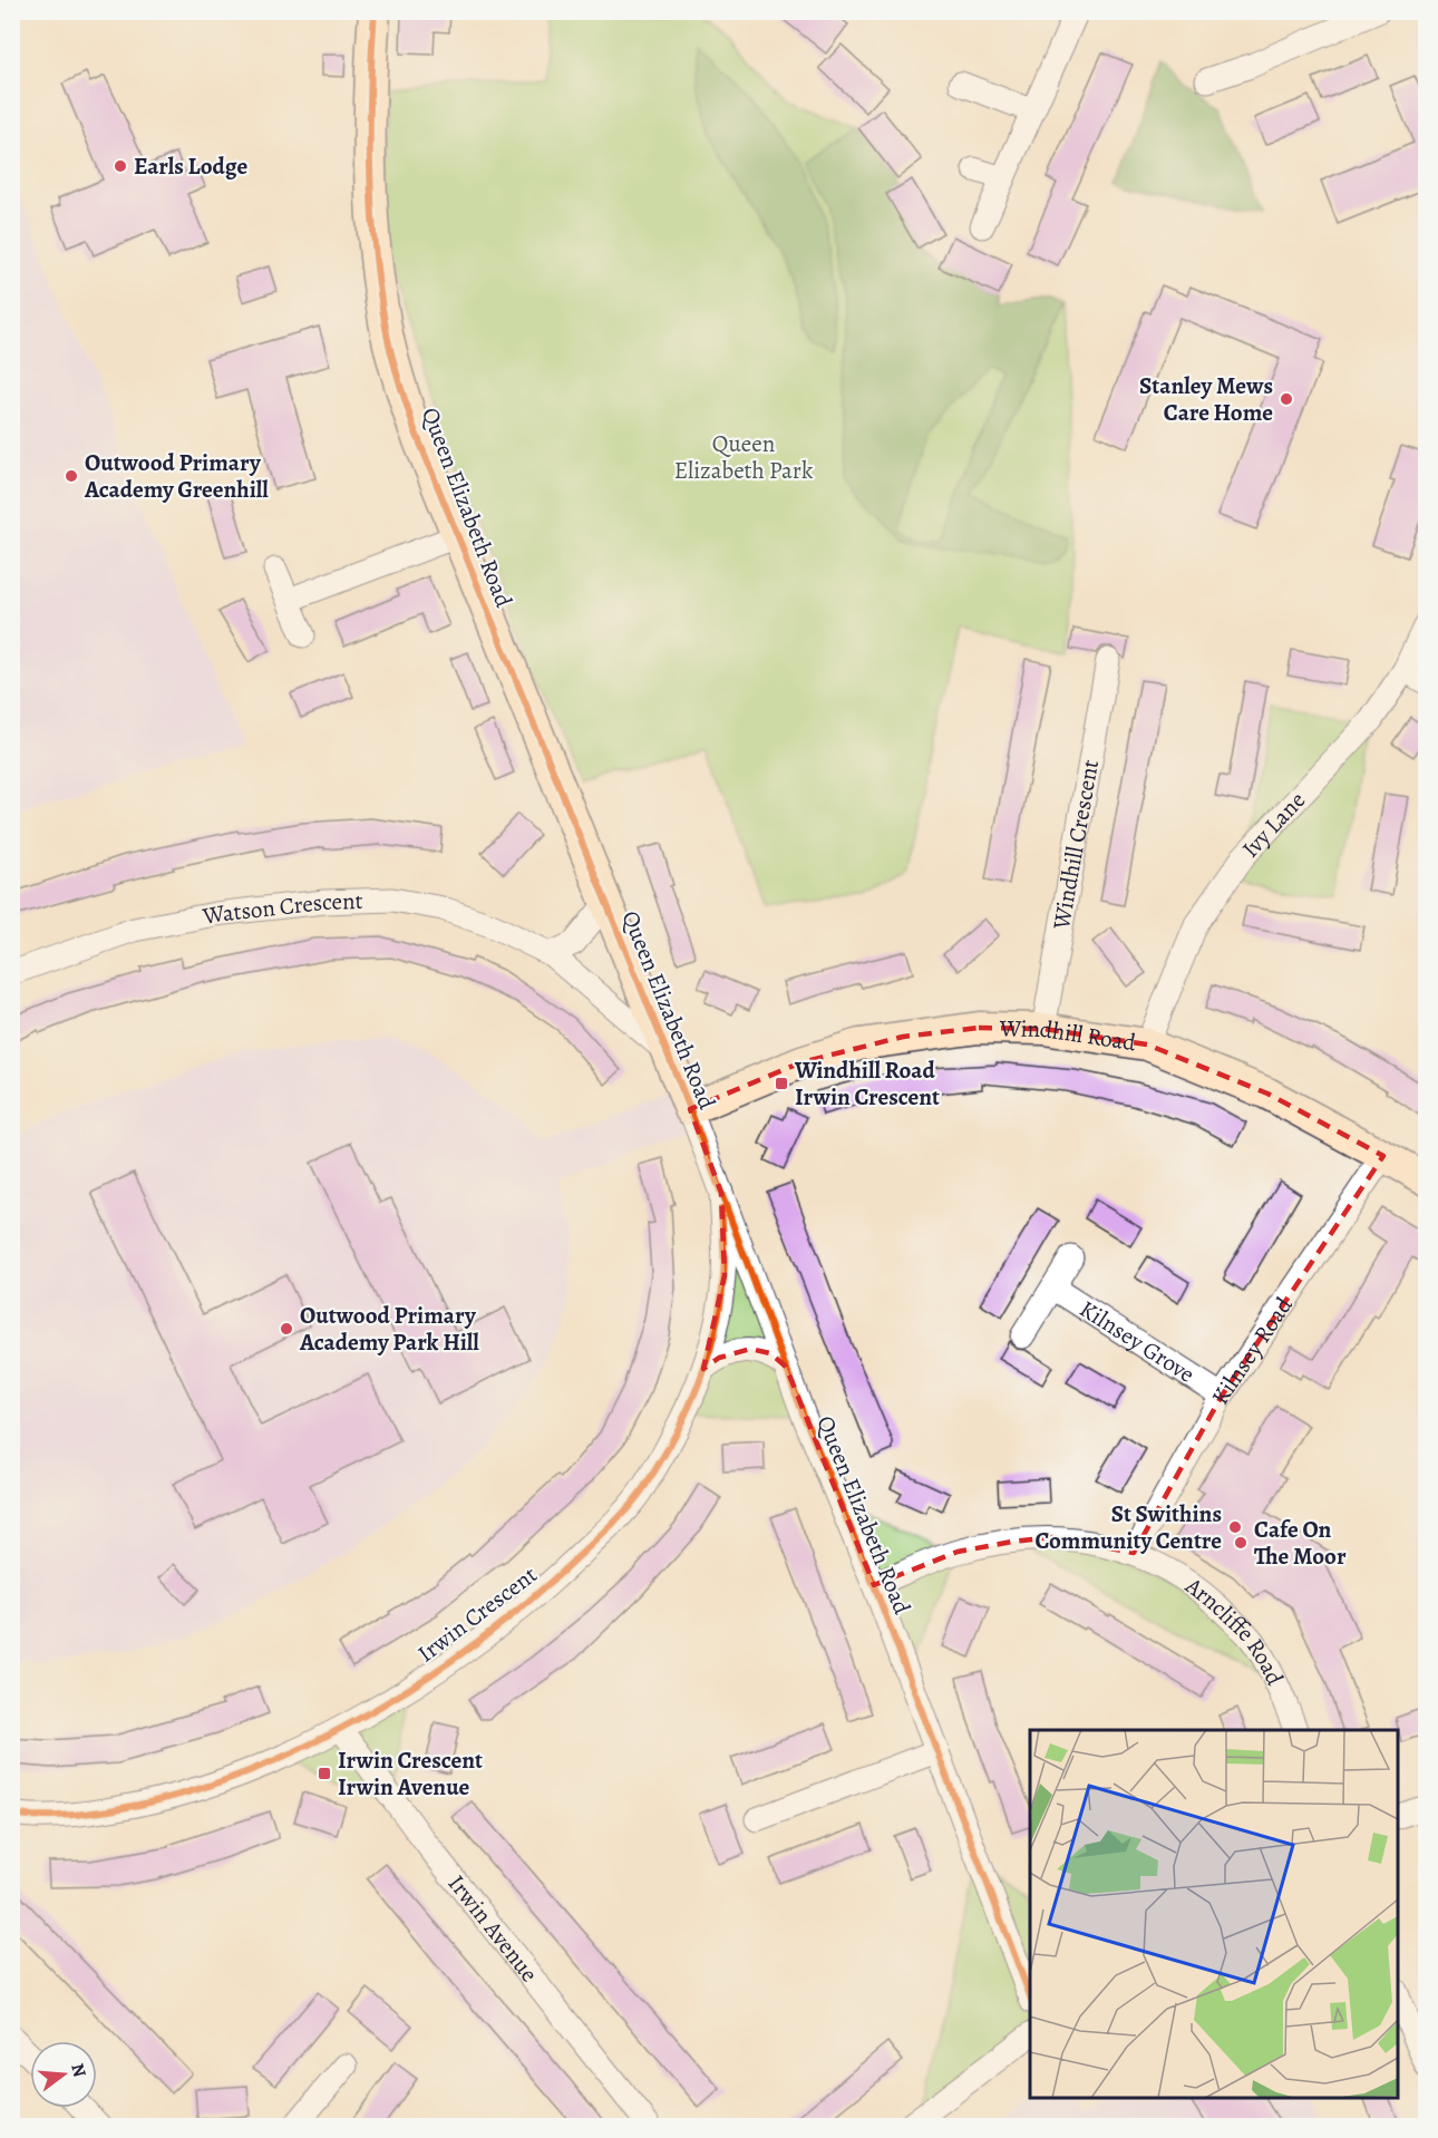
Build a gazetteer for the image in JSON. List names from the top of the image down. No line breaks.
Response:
{"streets":{"street":["Queen Elizabeth Road","Ivy Lane","Windhill Crescent","Watson Crescent","Windhill Road","Kilnsey Grove","Kilnsey Road","Irwin Crescent","Arncliffe Road","Irwin Avenue"]},"crossings":[["Queen Elizabeth Road","Watson Crescent"],["Queen Elizabeth Road","Windhill Road"],["Queen Elizabeth Road","Irwin Crescent"],["Queen Elizabeth Road","Arncliffe Road"],["Ivy Lane","Windhill Road"],["Windhill Crescent","Windhill Road"],["Windhill Road","Kilnsey Road"],["Kilnsey Grove","Kilnsey Road"],["Kilnsey Road","Arncliffe Road"],["Irwin Crescent","Irwin Avenue"]],"parks":["Queen Elizabeth Park"],"places":{"other":["Earls Lodge","Stanley Mews Care Home","Outwood Primary Academy Greenhill","Outwood Primary Academy Park Hill","St Swithins Community Centre","Cafe On The Moor"],"transit":["Windhill Road Irwin Crescent","Irwin Crescent Irwin Avenue"]},"north":"right"}
